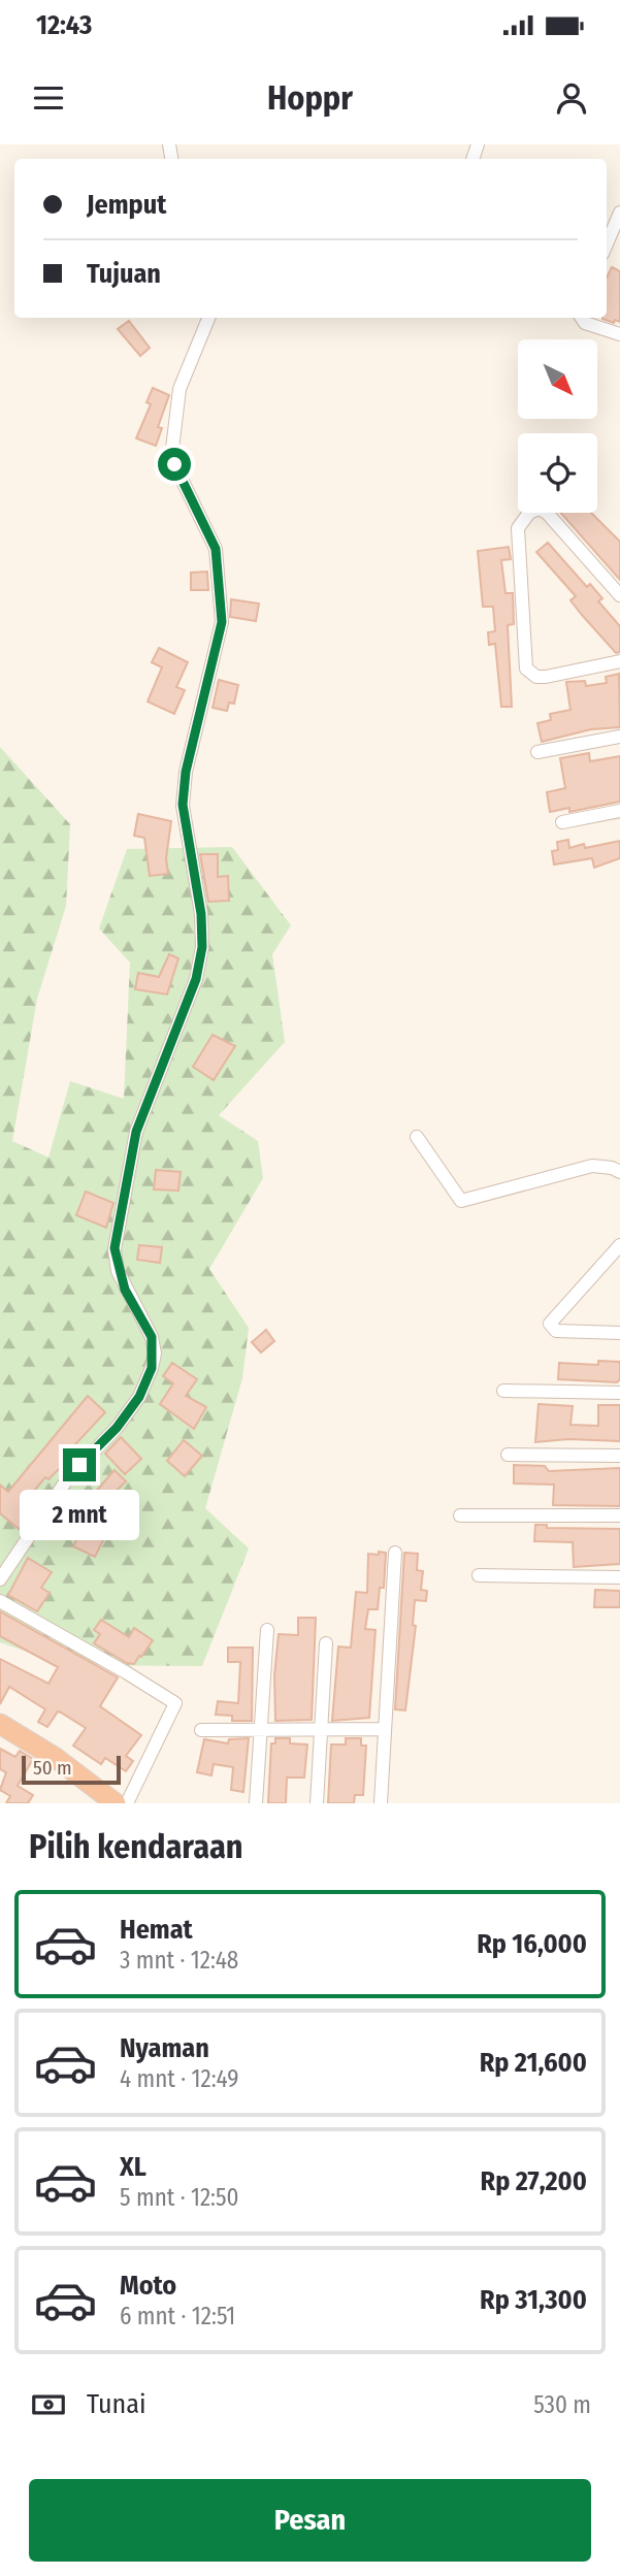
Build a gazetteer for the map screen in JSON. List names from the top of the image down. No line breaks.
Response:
{"scale_bar":"50 m","north":"bottom right","page":{"status":"12:43","header":"Hoppr","banner":["Jemput","Tujuan"],"bubble":"2 mnt","scale":"50 m","heading":"Pilih kendaraan","list":[{"name":"Hemat","note":"3 mnt · 12:48","value":"Rp 16,000"},{"name":"Nyaman","note":"4 mnt · 12:49","value":"Rp 21,600"},{"name":"XL","note":"5 mnt · 12:50","value":"Rp 27,200"},{"name":"Moto","note":"6 mnt · 12:51","value":"Rp 31,300"}],"pay":["Tunai","530 m"],"buttons":"Pesan"}}
